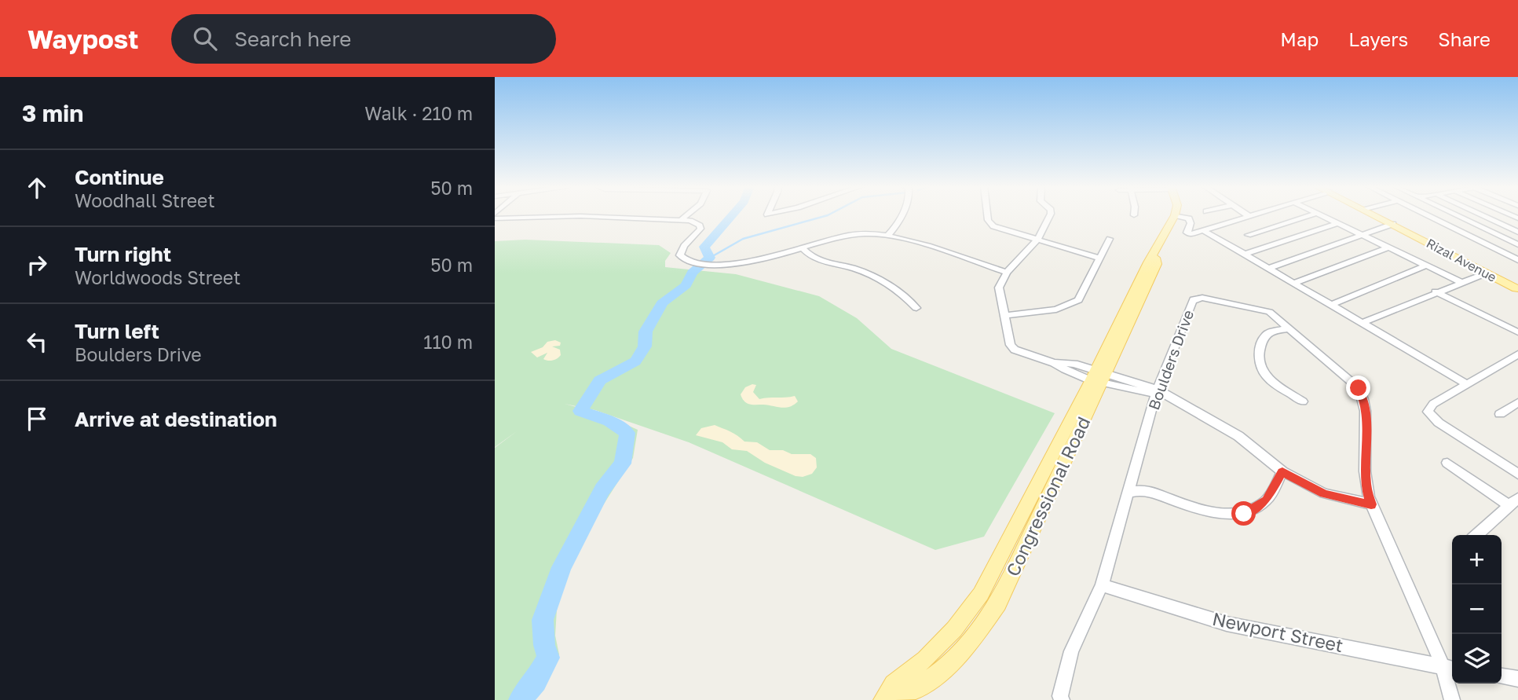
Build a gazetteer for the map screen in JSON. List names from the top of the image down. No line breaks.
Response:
{"streets":{"main road":["Rizal Avenue","Congressional Road"],"street":["Boulders Drive","Newport Street"]},"crossings":[["Boulders Drive","Newport Street"]],"page":{"header":"Waypost","search":"Search here","nav":["Map","Layers","Share"],"heading":["3 min","Walk · 210 m"],"list":[["Continue","Woodhall Street","50 m"],["Turn right","Worldwoods Street","50 m"],["Turn left","Boulders Drive","110 m"],"Arrive at destination"],"map_buttons":["+","−"]}}
